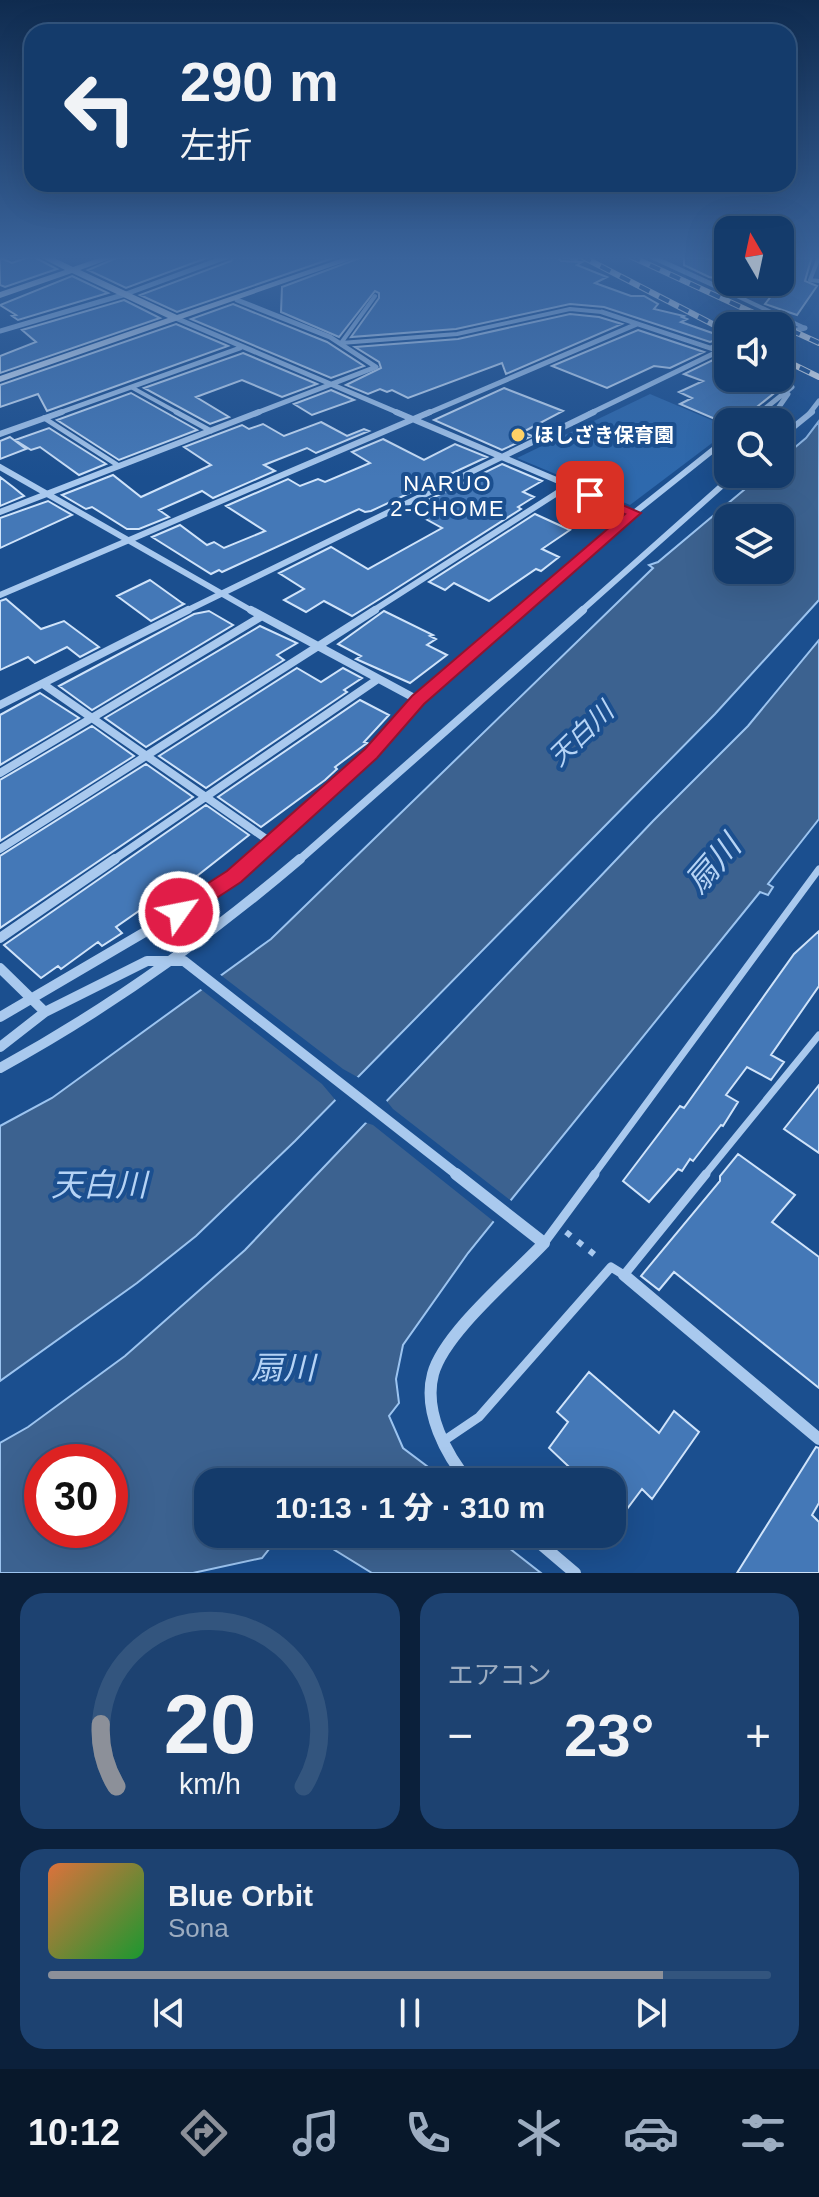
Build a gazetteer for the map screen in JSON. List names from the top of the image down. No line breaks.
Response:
{"districts":["NARUO 2-CHOME"],"water":["天白川","扇川"],"places":["ほしざき保育園"],"north":"top","page":{"turn":["290 m","左折"],"limit":"30","trip":"10:13 · 1 分 · 310 m","tile":"エアコン","heat":["−","23°","+"],"song":["Blue Orbit","Sona"],"tabs":"10:12","gauge":["20","km/h"]}}
